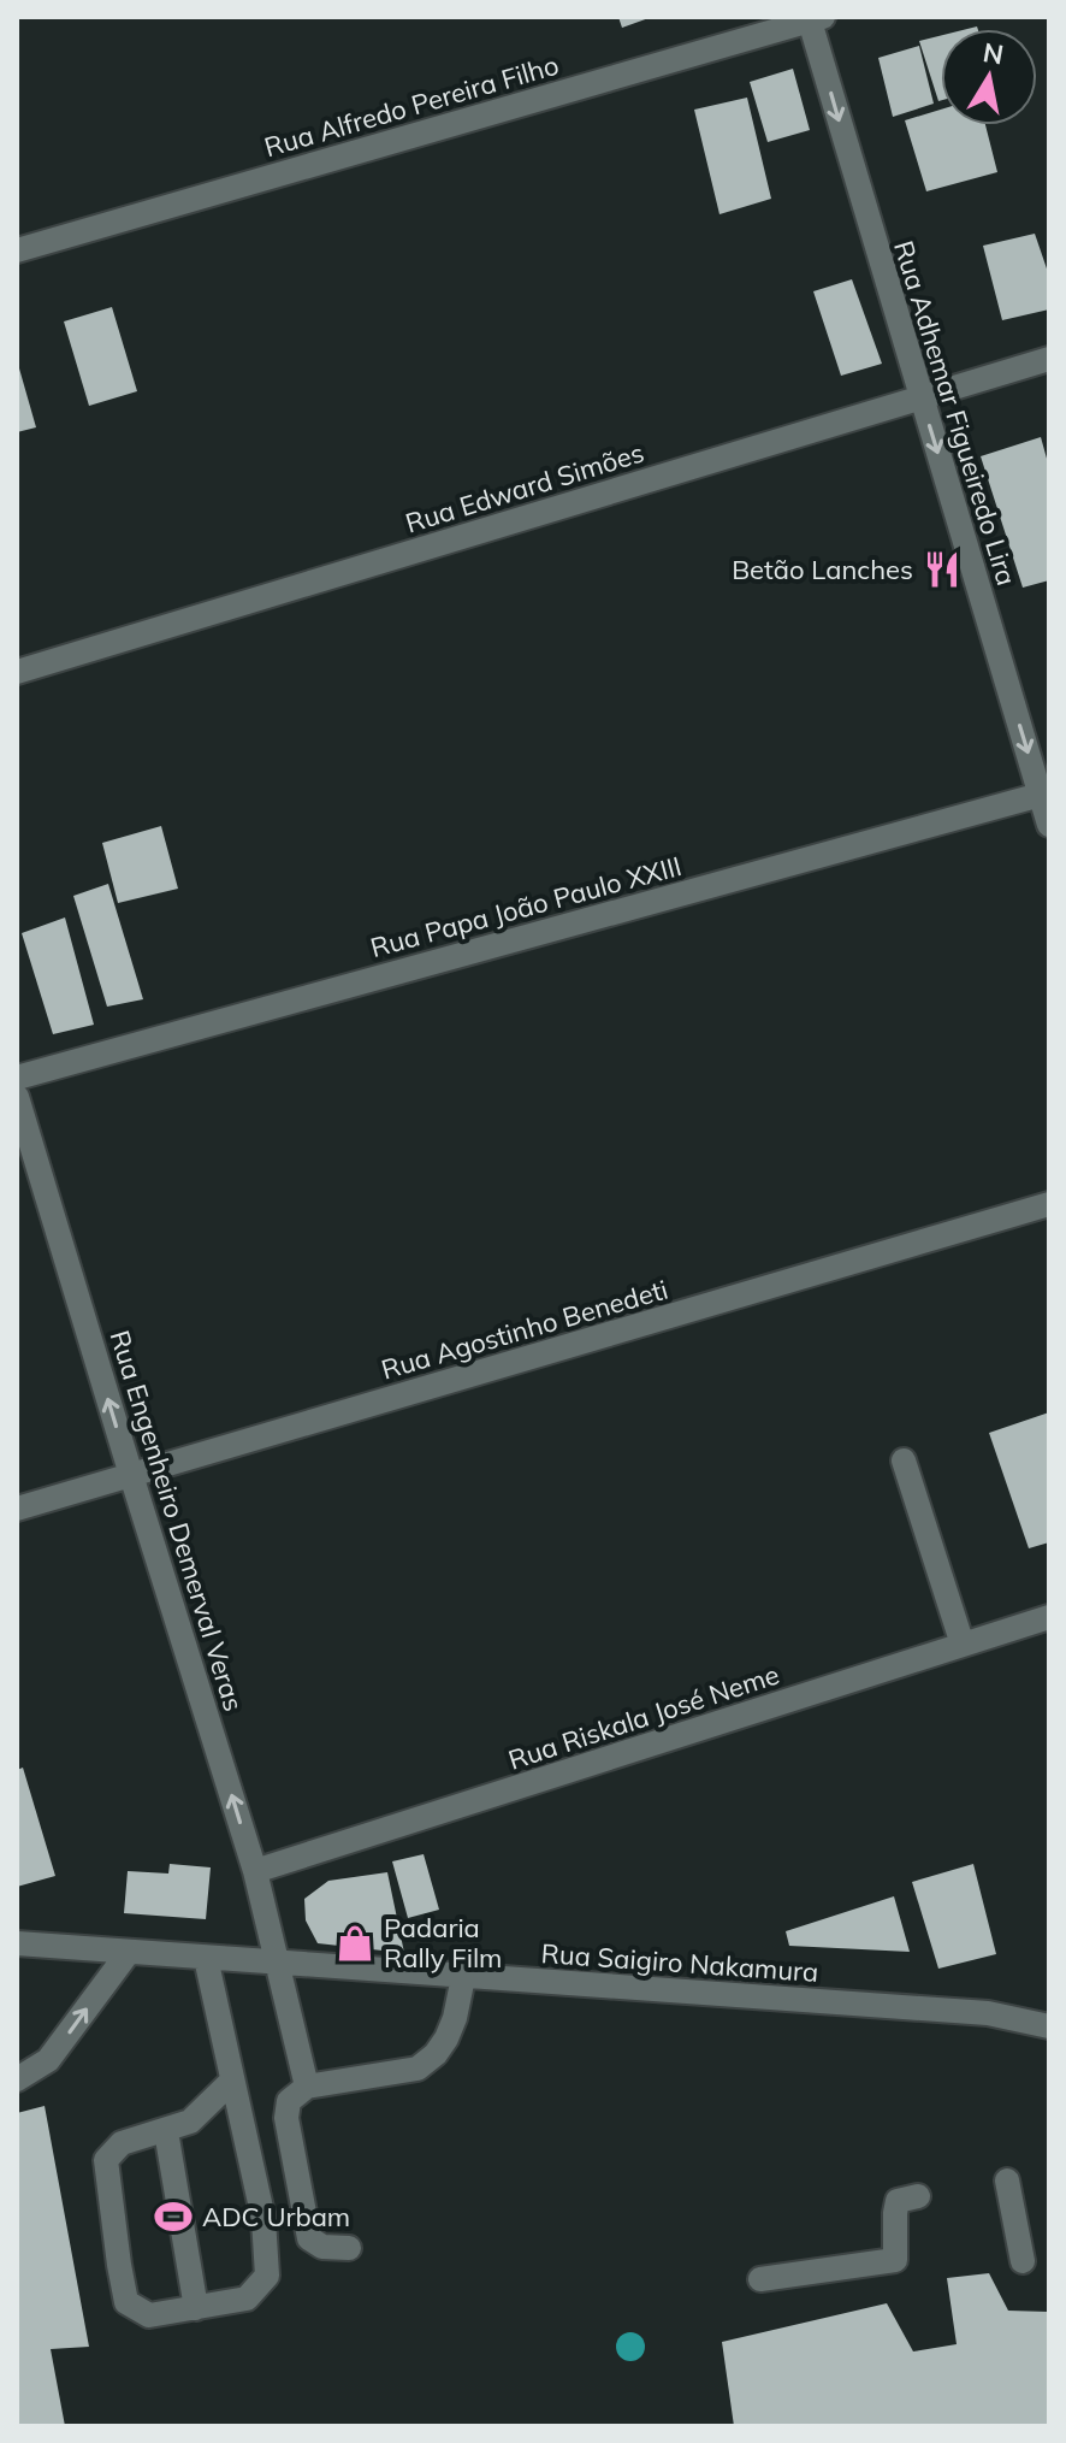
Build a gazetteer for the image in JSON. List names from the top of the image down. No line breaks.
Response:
{"streets":{"street":["Rua Alfredo Pereira Filho","Rua Adhemar Figueiredo Lira","Rua Edward Simões","Rua Papa João Paulo XXIII","Rua Agostinho Benedeti","Rua Engenheiro Demerval Veras","Rua Riskala José Neme","Rua Saigiro Nakamura"]},"crossings":[["Rua Alfredo Pereira Filho","Rua Adhemar Figueiredo Lira"],["Rua Adhemar Figueiredo Lira","Rua Edward Simões"],["Rua Adhemar Figueiredo Lira","Rua Papa João Paulo XXIII"],["Rua Agostinho Benedeti","Rua Engenheiro Demerval Veras"],["Rua Engenheiro Demerval Veras","Rua Riskala José Neme"],["Rua Engenheiro Demerval Veras","Rua Saigiro Nakamura"]],"one_way":["Rua Adhemar Figueiredo Lira","Rua Engenheiro Demerval Veras"],"places":{"restaurant":["Betão Lanches"],"shop":["Padaria Rally Film"],"sports":["ADC Urbam"]},"north":"top"}
